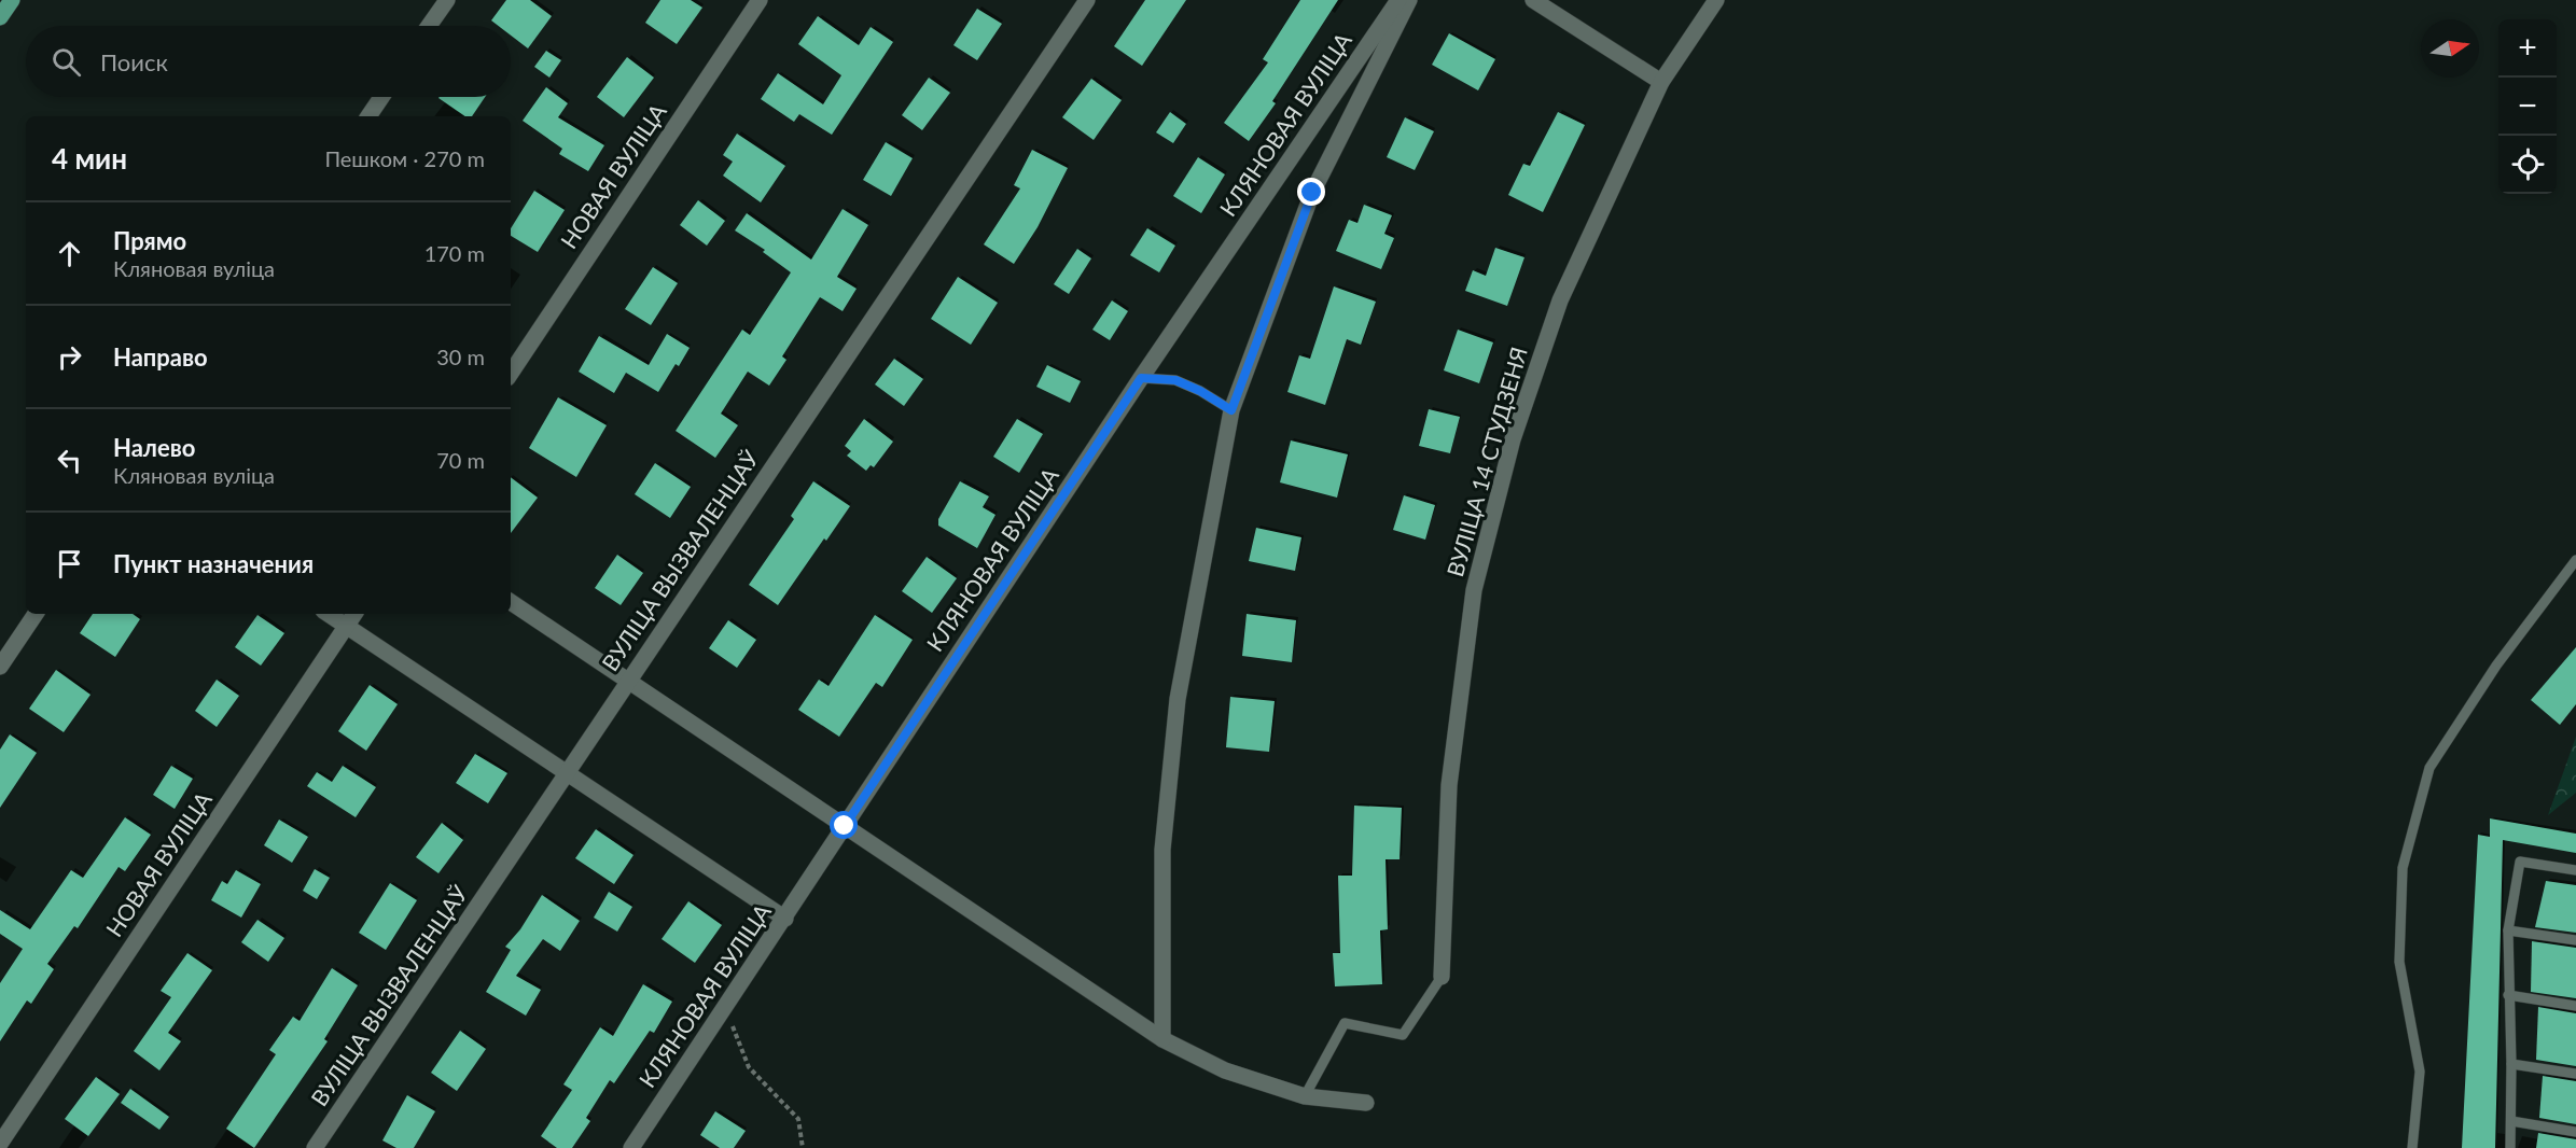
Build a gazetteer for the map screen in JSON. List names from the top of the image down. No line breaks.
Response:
{"streets":{"street":["КЛЯНОВАЯ ВУЛІЦА","НОВАЯ ВУЛІЦА","ВУЛІЦА 14 СТУДЗЕНЯ","ВУЛІЦА ВЫЗВАЛЕНЦАЎ"]},"north":"right","page":{"map_buttons":["+","−"],"search":"Поиск","heading":["4 мин","Пешком · 270 m"],"list":[["Прямо","Кляновая вуліца","170 m"],["Направо","30 m"],["Налево","Кляновая вуліца","70 m"],"Пункт назначения"]}}
